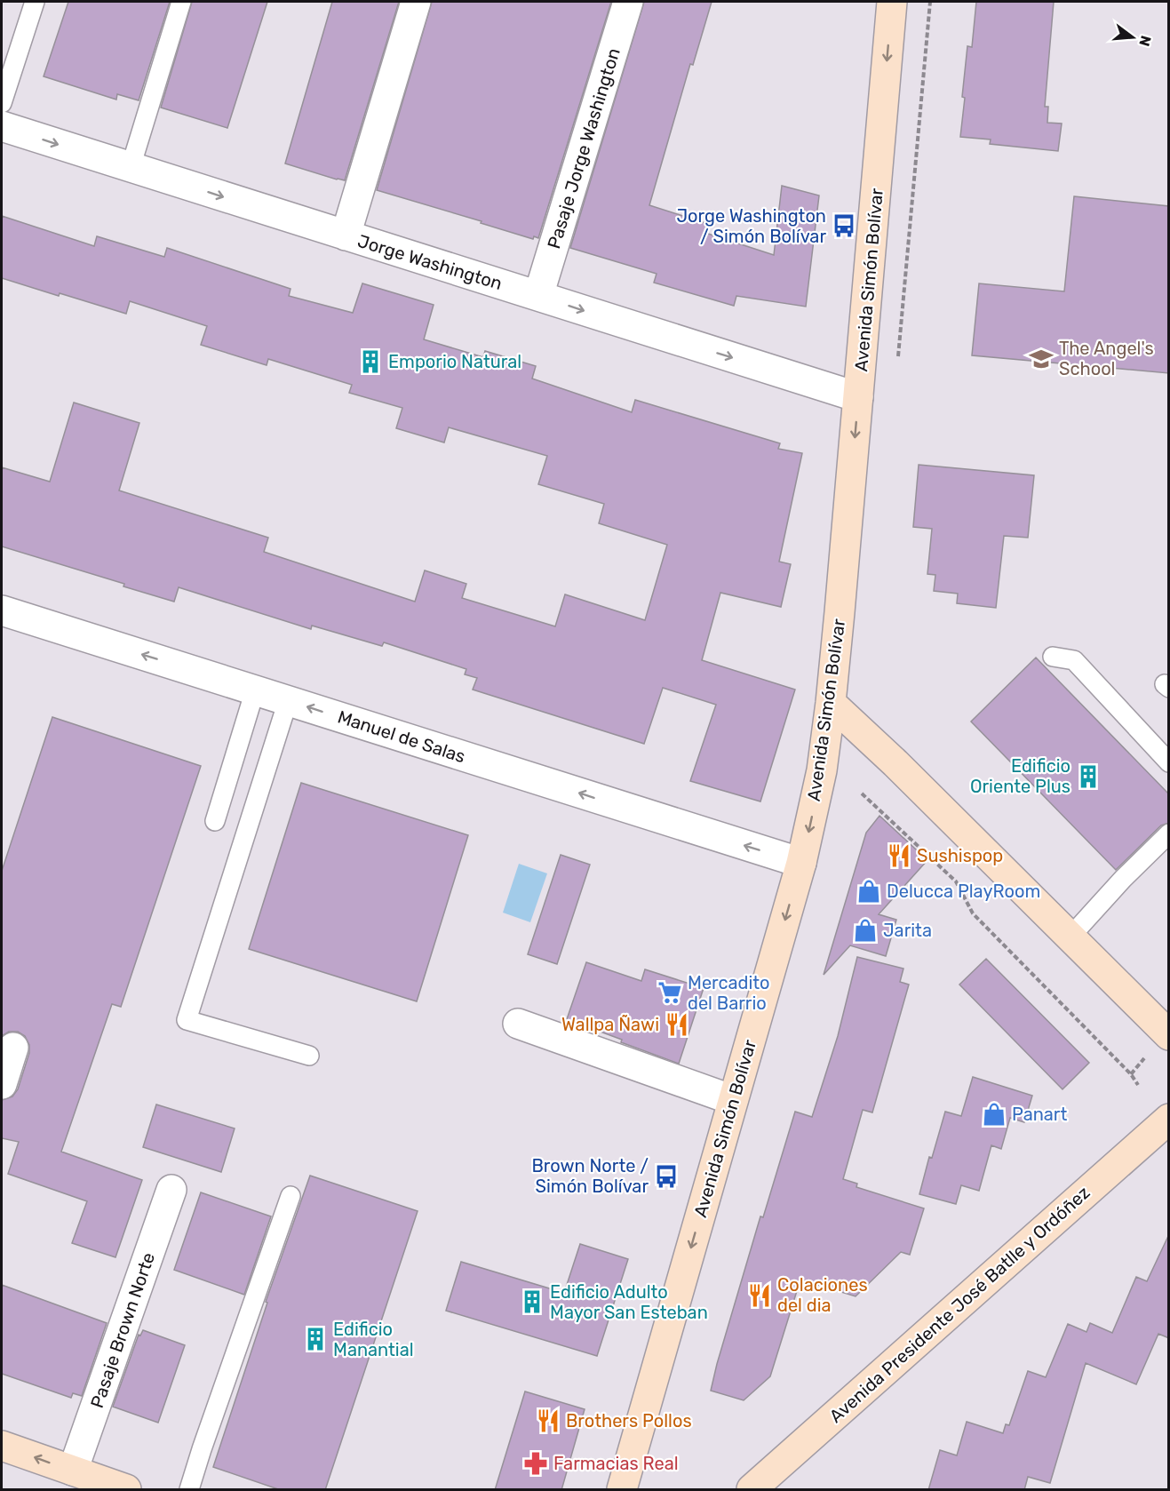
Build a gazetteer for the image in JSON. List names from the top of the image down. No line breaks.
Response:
{"streets":{"street":["Pasaje Jorge Washington","Jorge Washington","Avenida Simón Bolívar","Manuel de Salas","Avenida Presidente José Batlle y Ordóñez","Pasaje Brown Norte"]},"crossings":[["Pasaje Jorge Washington","Jorge Washington"],["Jorge Washington","Avenida Simón Bolívar"],["Avenida Simón Bolívar","Manuel de Salas"]],"one_way":["Jorge Washington","Avenida Simón Bolívar","Manuel de Salas"],"places":{"bus stop":["Jorge Washington / Simón Bolívar","Brown Norte / Simón Bolívar"],"school or university":["The Angel's School"],"building":["Emporio Natural","Edificio Oriente Plus","Edificio Adulto Mayor San Esteban","Edificio Manantial"],"restaurant":["Sushispop","Wallpa Ñawi","Colaciones del dia","Brothers Pollos"],"shop":["Delucca PlayRoom","Jarita","Panart"],"supermarket":["Mercadito del Barrio"],"pharmacy":["Farmacias Real"]},"north":"right"}
